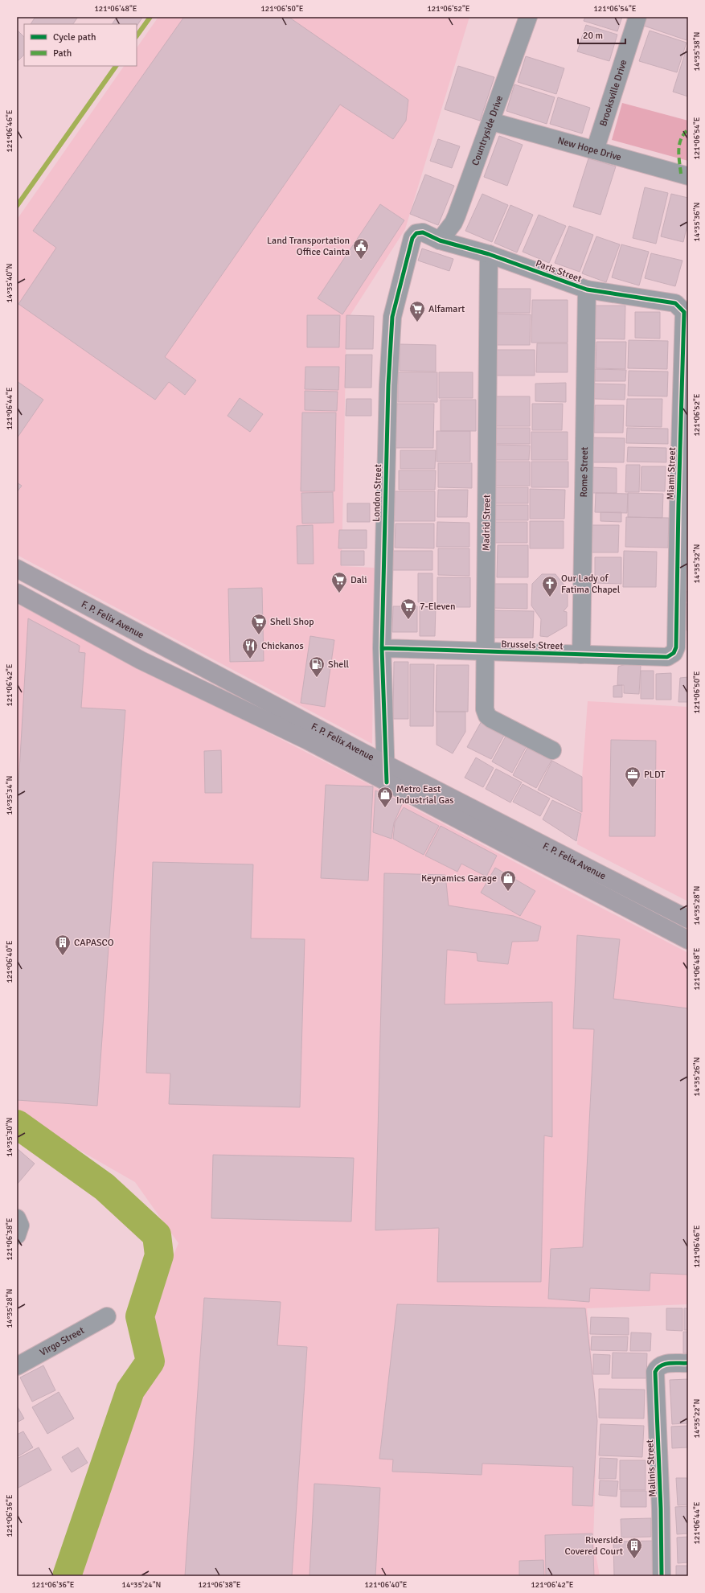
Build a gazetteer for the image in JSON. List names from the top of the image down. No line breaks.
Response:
{"streets":{"main road":["F. P. Felix Avenue"],"street":["Brooksville Drive","Countryside Drive","New Hope Drive","Paris Street","Rome Street","Miami Street","London Street","Madrid Street","Brussels Street","Virgo Street","Malinis Street"]},"crossings":[["Brooksville Drive","New Hope Drive"],["Countryside Drive","New Hope Drive"],["Countryside Drive","Paris Street"],["Countryside Drive","London Street"],["Paris Street","Rome Street"],["Paris Street","Miami Street"],["Paris Street","London Street"],["Paris Street","Madrid Street"],["Rome Street","Brussels Street"],["Miami Street","Brussels Street"],["London Street","F. P. Felix Avenue"],["London Street","Brussels Street"],["Madrid Street","Brussels Street"]],"places":{"public building":["Land Transportation Office Cainta"],"supermarket":["Alfamart","Dali","7-Eleven","Shell Shop"],"church":["Our Lady of Fatima Chapel"],"restaurant":["Chickanos"],"fuel station":["Shell"],"office":["PLDT"],"shop":["Metro East Industrial Gas","Keynamics Garage"],"building":["CAPASCO","Riverside Covered Court"]},"legend":["Cycle path","Path"],"scale_bar":"20 m","coordinates":["121°06'48\"E","121°06'50\"E","121°06'52\"E","121°06'54\"E","14°35'38\"N","121°06'46\"E","14°35'36\"N","14°35'40\"N","121°06'44\"E","14°35'32\"N","121°06'42\"E","14°35'34\"N","14°35'28\"N","121°06'40\"E","14°35'26\"N","14°35'30\"N","121°06'38\"E","14°35'22\"N","121°06'36\"E","14°35'24\"N"]}
